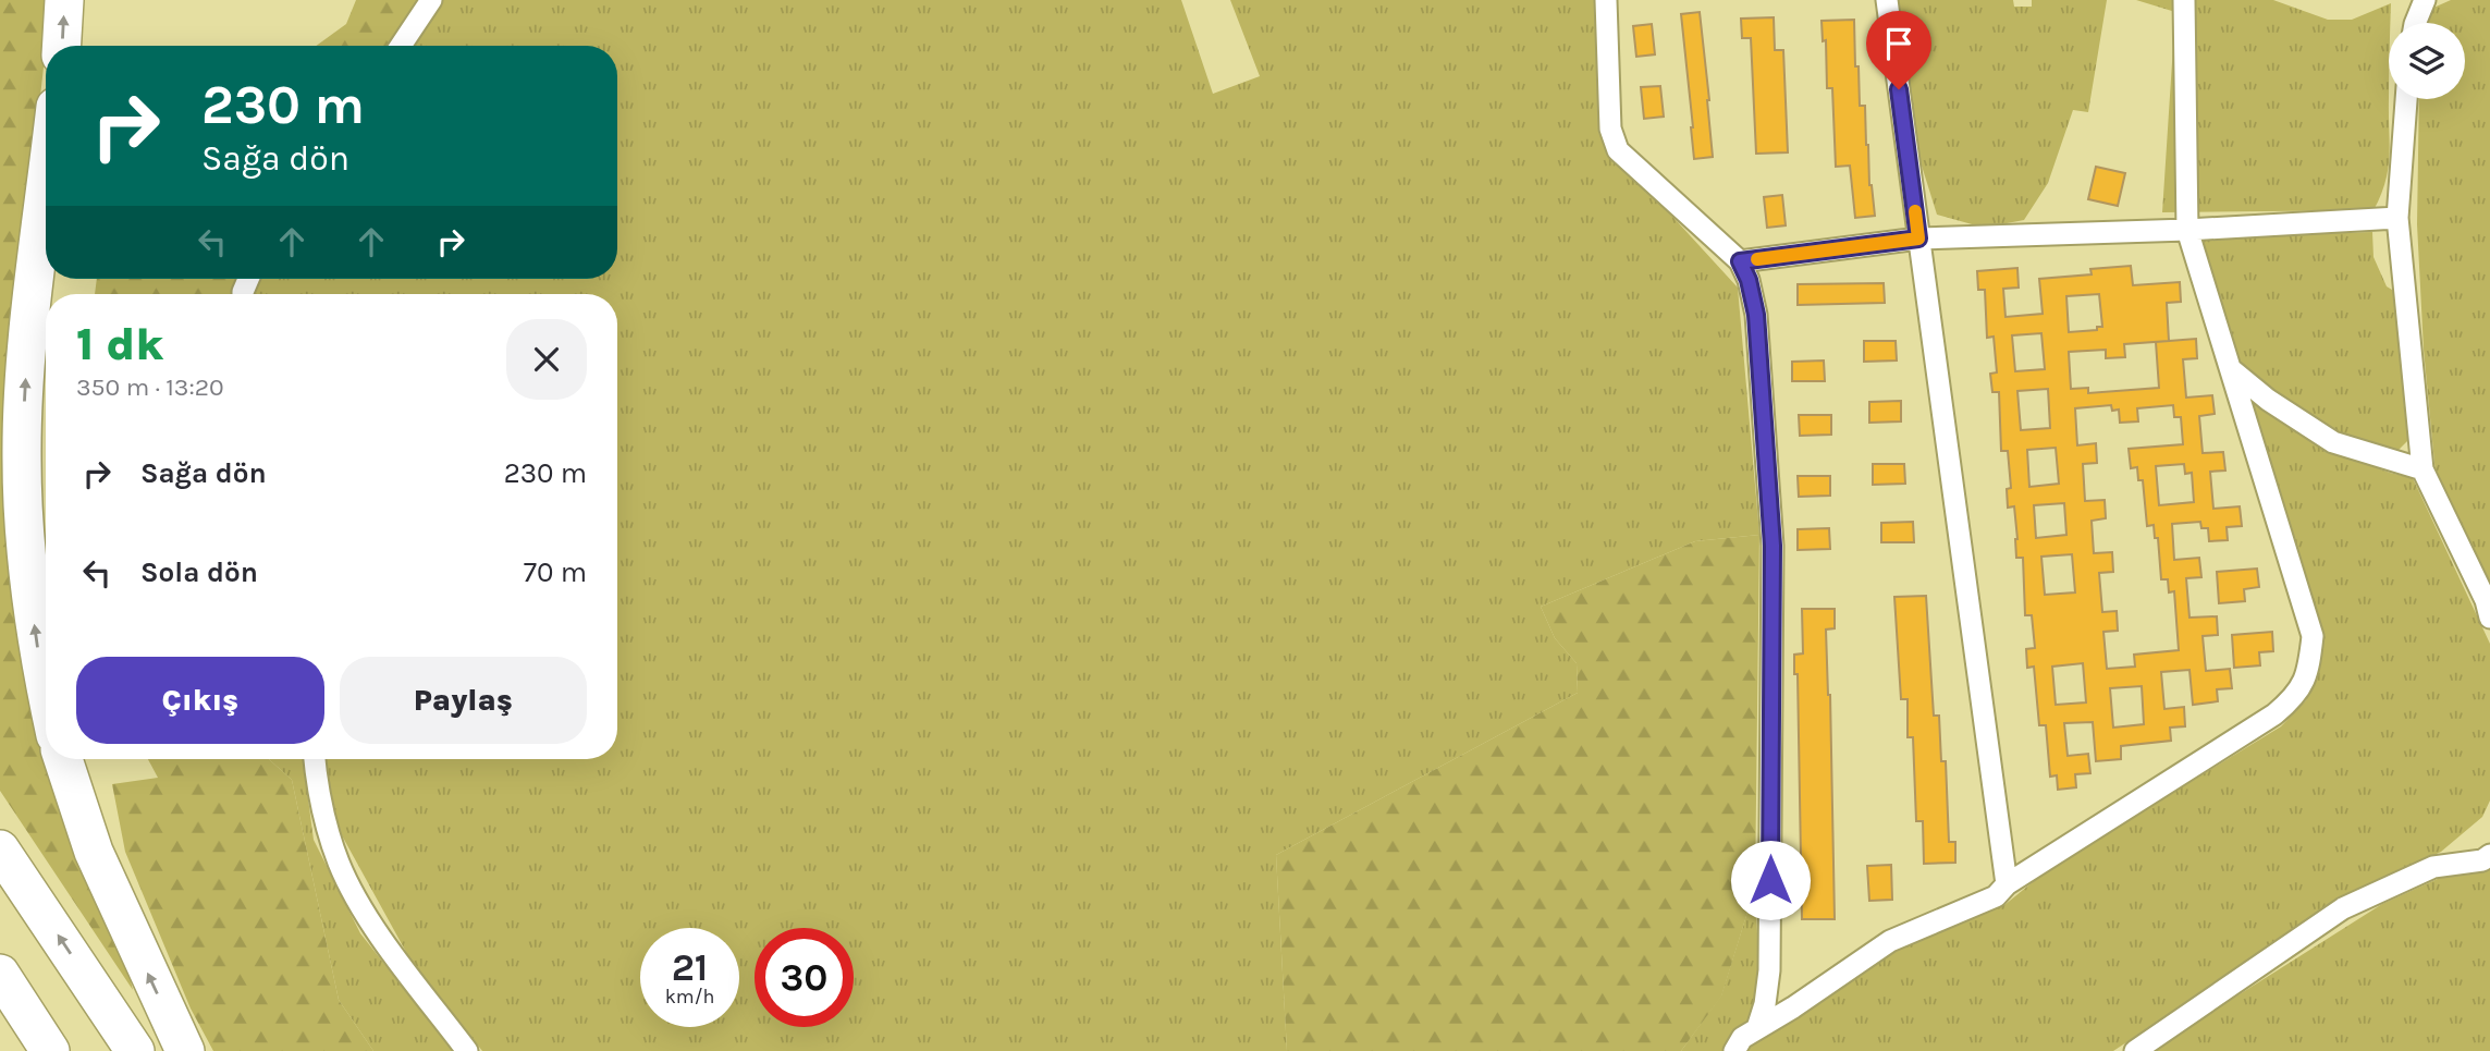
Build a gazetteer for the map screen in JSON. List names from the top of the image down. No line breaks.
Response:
{"page":{"turn":["230 m","Sağa dön"],"heading":["1 dk","350 m · 13:20"],"list":[{"name":"Sağa dön","value":"230 m"},{"name":"Sola dön","value":"70 m"}],"buttons":["Çıkış","Paylaş"],"speed":"21 km/h","limit":"30"}}
